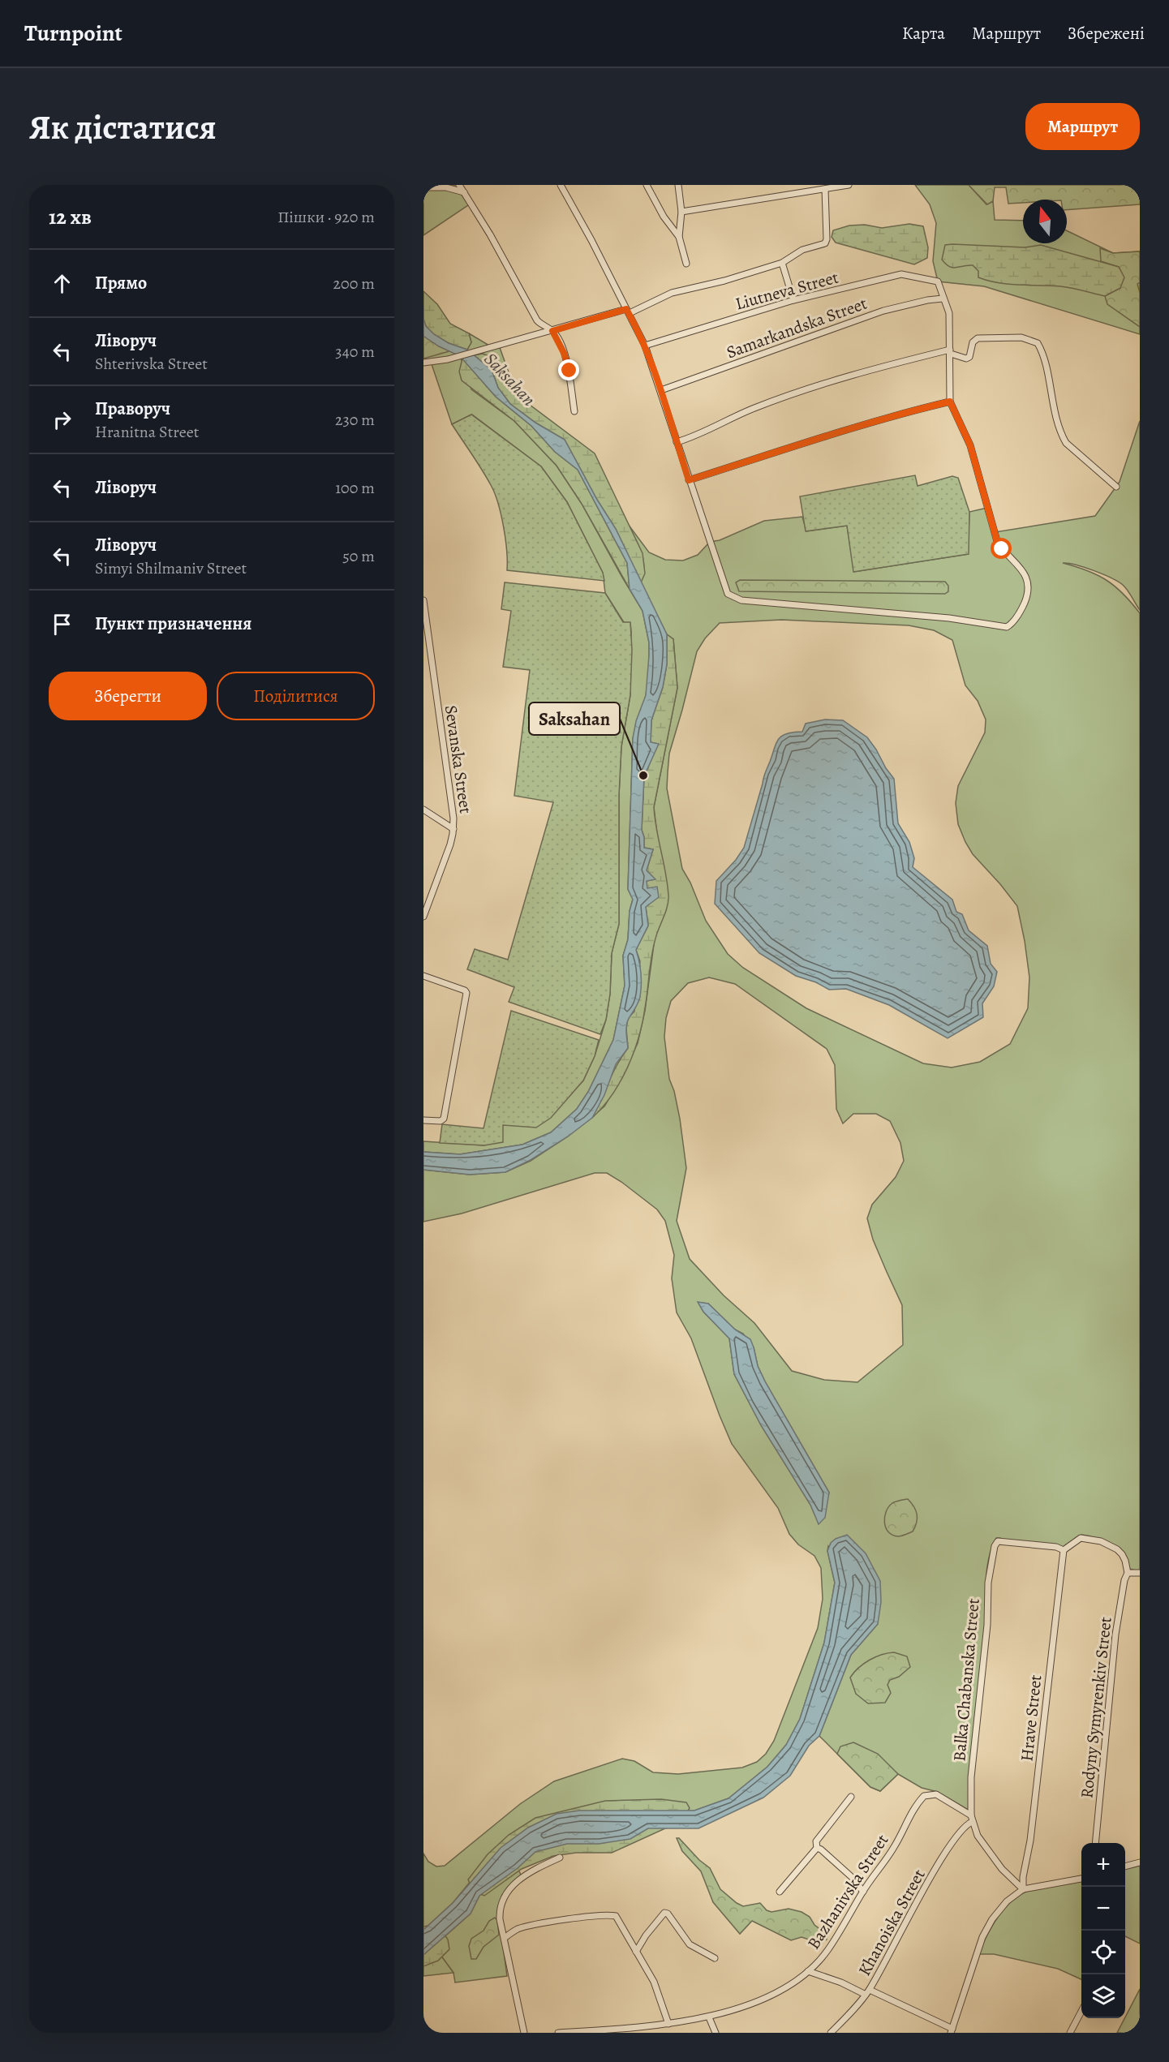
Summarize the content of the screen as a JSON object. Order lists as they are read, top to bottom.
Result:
{
  "streets": {
    "street": [
      "Liutneva Street",
      "Samarkandska Street",
      "Sevanska Street",
      "Balka Chabanska Street",
      "Rodyny Symyrenkiv Street",
      "Hrave Street",
      "Bazhanivska Street",
      "Khanoiska Street"
    ]
  },
  "crossings": [
    ["Liutneva Street", "Samarkandska Street"],
    ["Balka Chabanska Street", "Hrave Street"],
    ["Balka Chabanska Street", "Bazhanivska Street"],
    ["Balka Chabanska Street", "Khanoiska Street"],
    ["Bazhanivska Street", "Khanoiska Street"]
  ],
  "water": ["Saksahan"],
  "places": ["Saksahan"],
  "north": "top",
  "page": {
    "header": "Turnpoint",
    "nav": ["Карта", "Маршрут", "Збережені"],
    "buttons": [
      "Маршрут",
      ["Зберегти", "Поділитися"]
    ],
    "title": "Як дістатися",
    "heading": ["12 хв", "Пішки · 920 m"],
    "list": [
      ["Прямо", "200 m"],
      ["Ліворуч", "Shterivska Street", "340 m"],
      ["Праворуч", "Hranitna Street", "230 m"],
      ["Ліворуч", "100 m"],
      ["Ліворуч", "Simyi Shilmaniv Street", "50 m"],
      "Пункт призначення"
    ],
    "map_buttons": ["+", "−"]
  }
}
